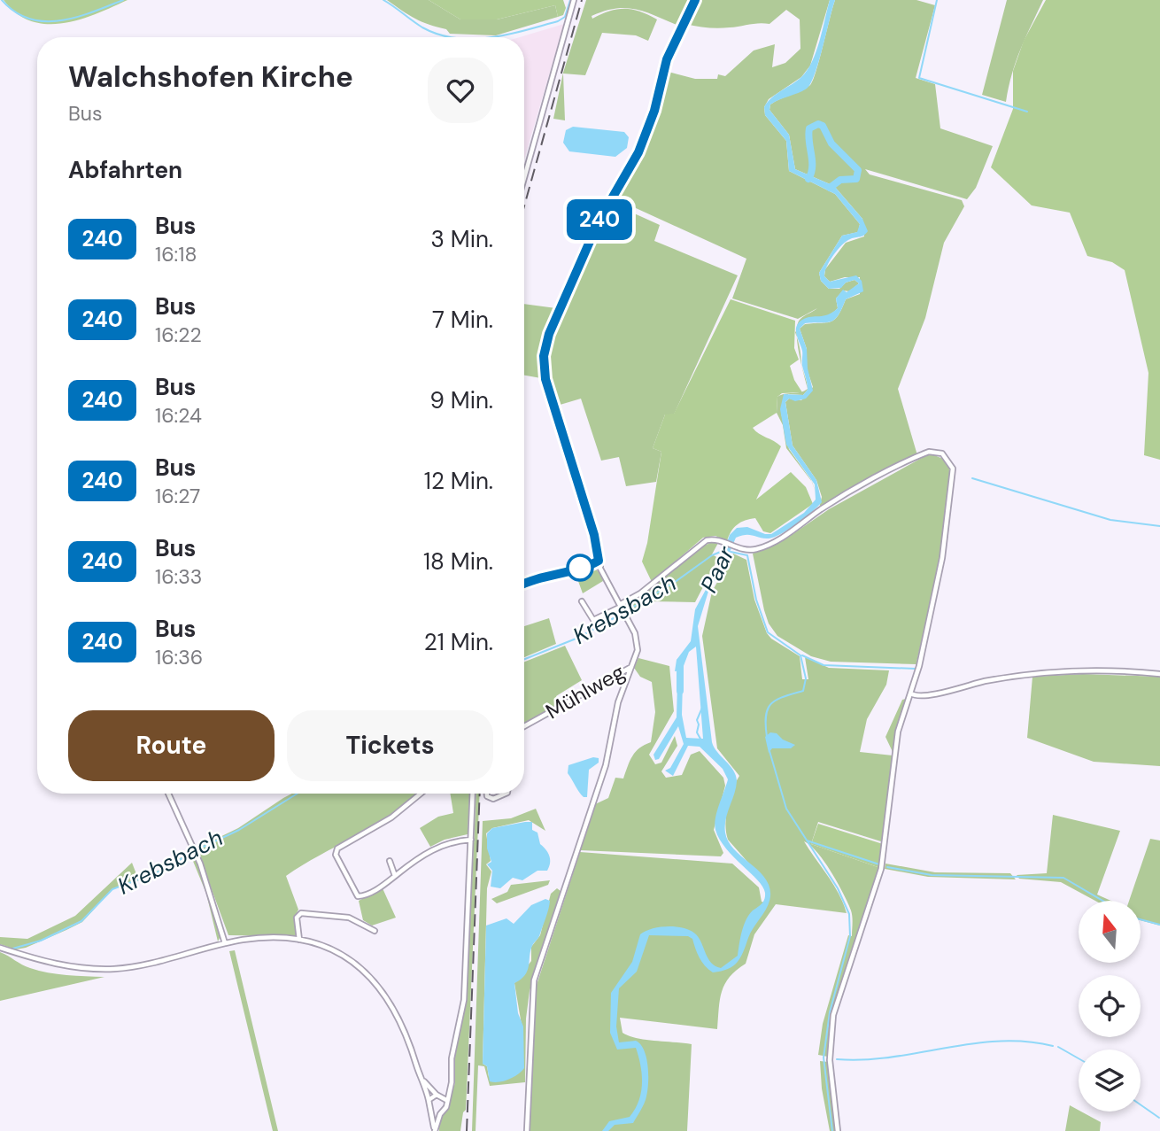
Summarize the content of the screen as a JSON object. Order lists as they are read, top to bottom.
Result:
{
  "streets": {
    "street": ["Mühlweg"]
  },
  "water": ["Paar", "Krebsbach"],
  "lines": ["bus line 240"],
  "north": "top",
  "page": {
    "on_map": "240",
    "heading": [
      ["Walchshofen Kirche", "Bus"],
      "Abfahrten"
    ],
    "list": [
      {
        "mark": "240",
        "name": "Bus",
        "note": "16:18",
        "value": "3 Min."
      },
      {
        "mark": "240",
        "name": "Bus",
        "note": "16:22",
        "value": "7 Min."
      },
      {
        "mark": "240",
        "name": "Bus",
        "note": "16:24",
        "value": "9 Min."
      },
      {
        "mark": "240",
        "name": "Bus",
        "note": "16:27",
        "value": "12 Min."
      },
      {
        "mark": "240",
        "name": "Bus",
        "note": "16:33",
        "value": "18 Min."
      },
      {
        "mark": "240",
        "name": "Bus",
        "note": "16:36",
        "value": "21 Min."
      }
    ],
    "buttons": ["Route", "Tickets"]
  }
}
